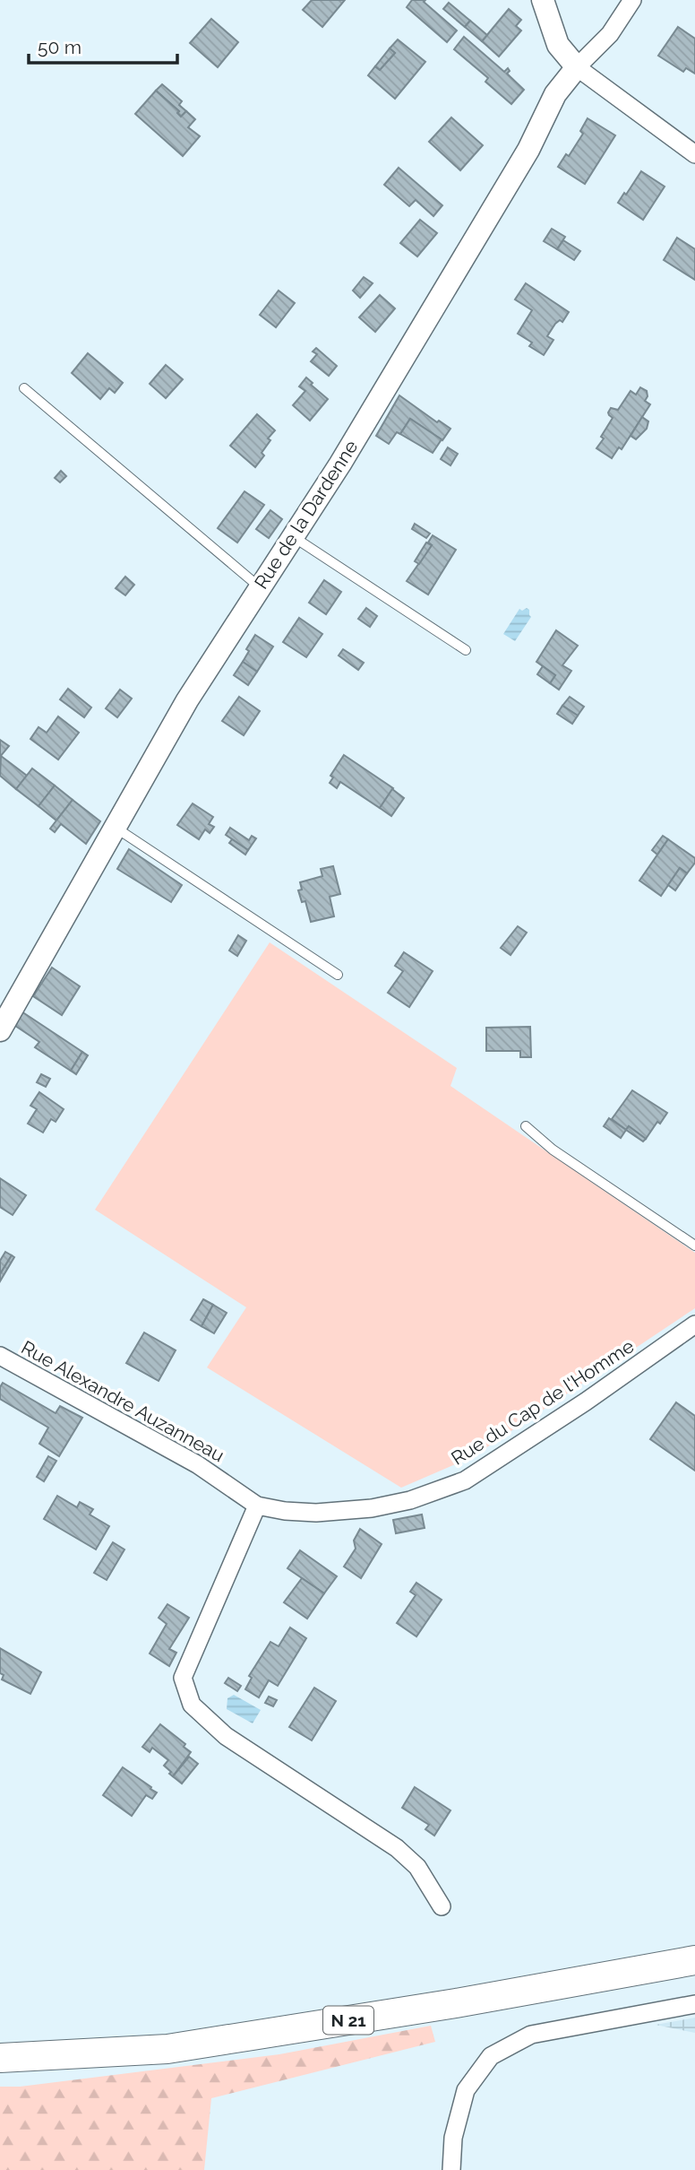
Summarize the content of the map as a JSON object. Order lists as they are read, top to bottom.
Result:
{
  "streets": {
    "main road": ["N 21"],
    "street": ["Rue de la Dardenne", "Rue Alexandre Auzanneau", "Rue du Cap de l'Homme"]
  },
  "crossings": [
    ["Rue Alexandre Auzanneau", "Rue du Cap de l'Homme"]
  ],
  "scale_bar": "50 m"
}
